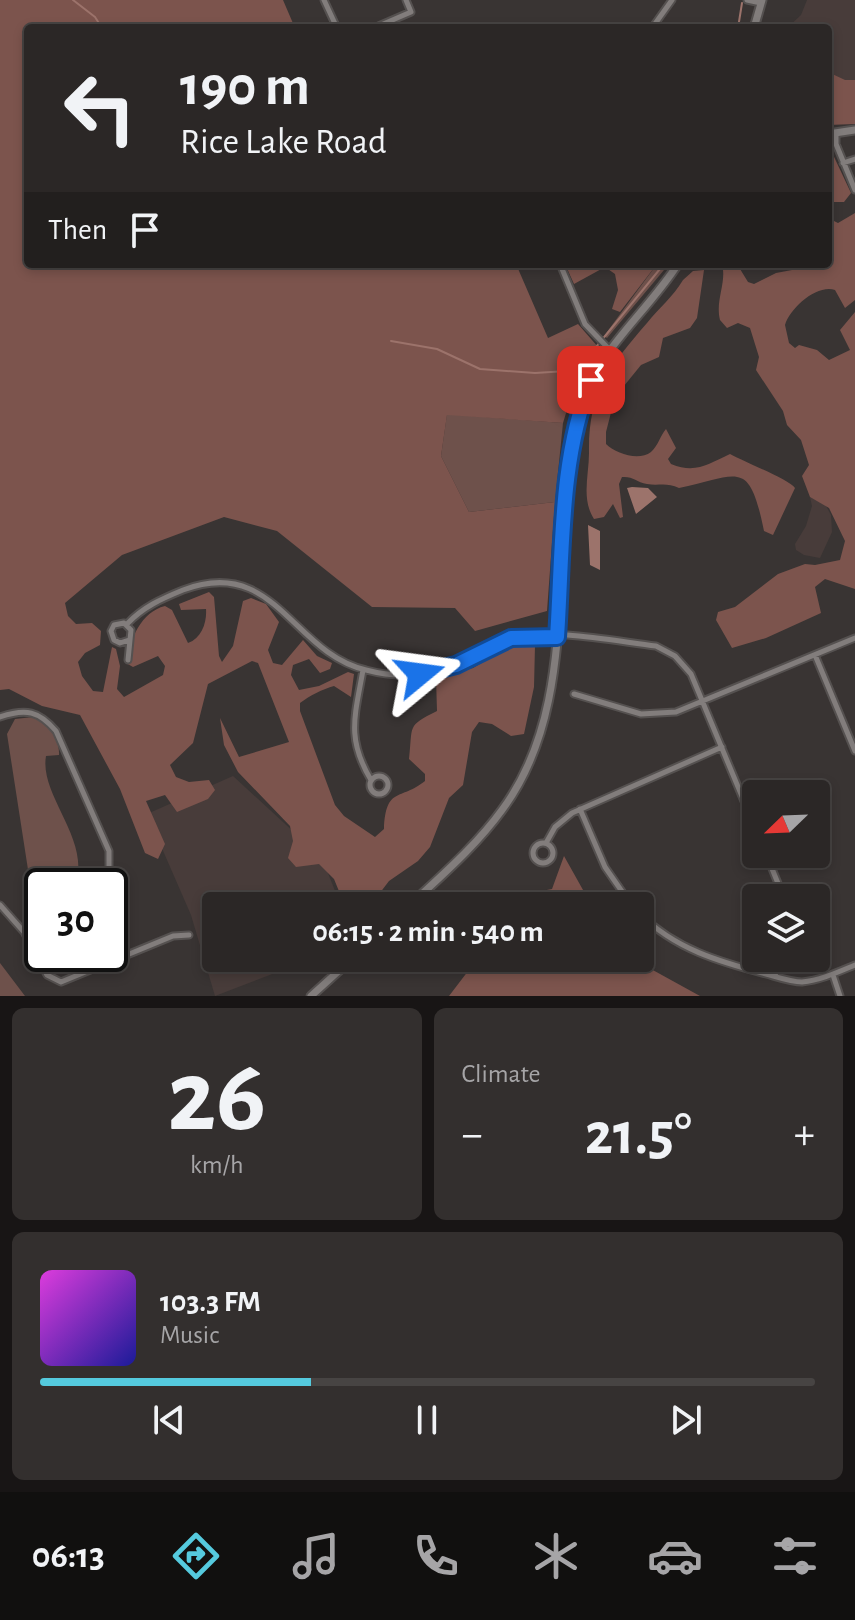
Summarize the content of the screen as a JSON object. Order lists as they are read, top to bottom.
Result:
{
  "north": "bottom left",
  "page": {
    "turn": ["190 m", "Rice Lake Road"],
    "then": "Then",
    "limit": "30",
    "trip": "06:15 · 2 min · 540 m",
    "tile": [
      ["26", "km/h"],
      "Climate"
    ],
    "heat": ["−", "21.5°", "+"],
    "song": ["103.3 FM", "Music"],
    "tabs": "06:13"
  }
}
